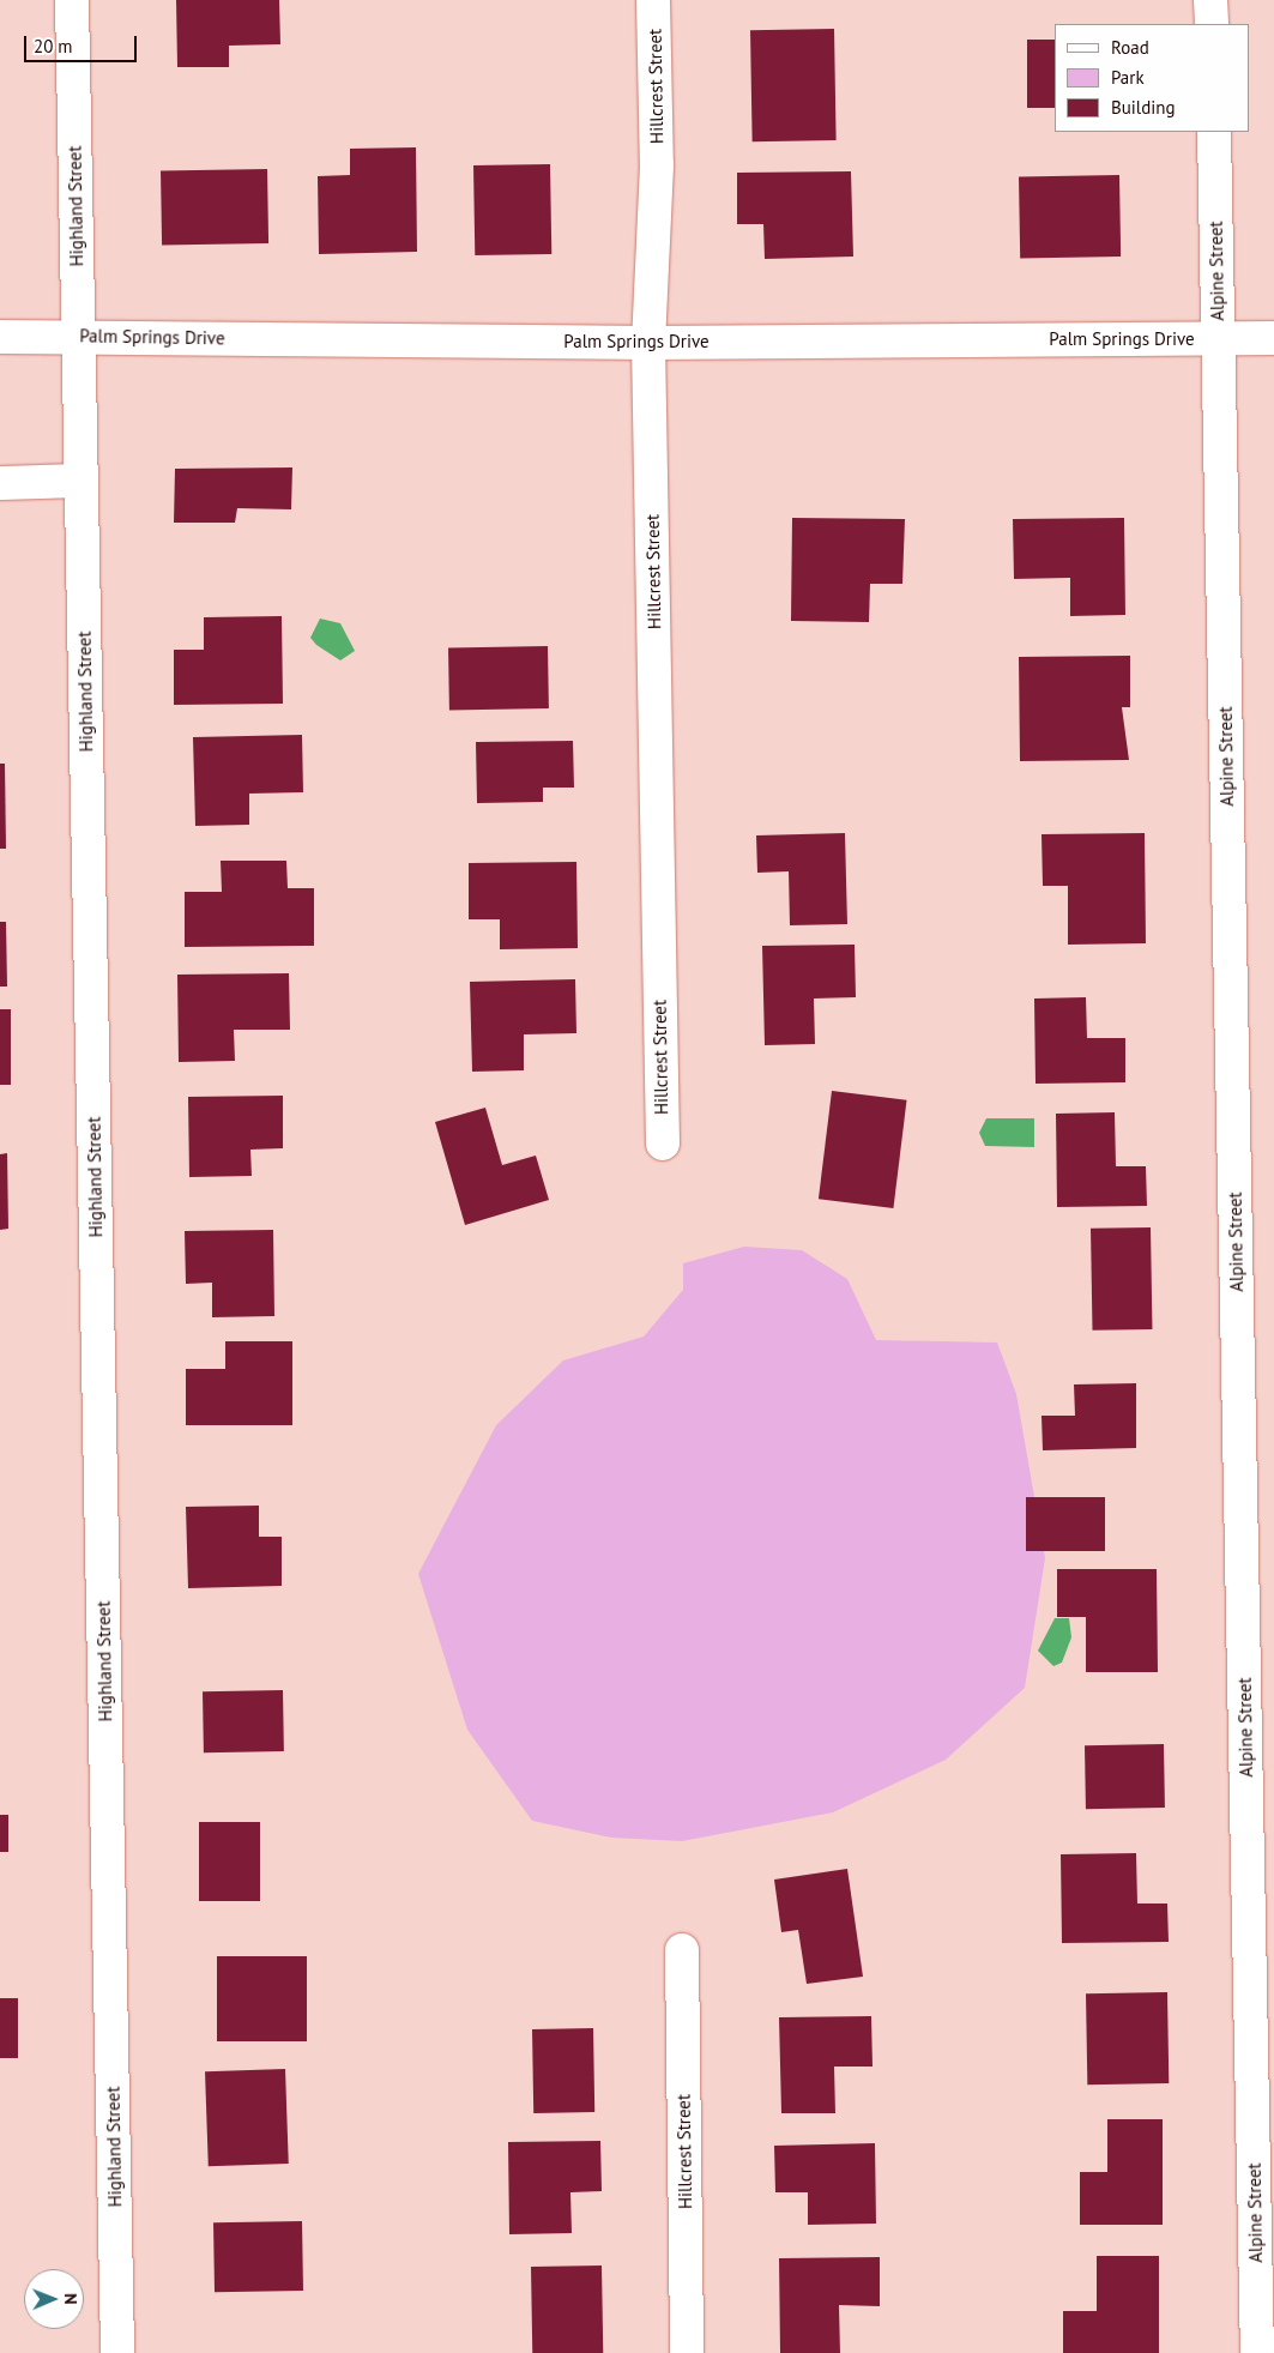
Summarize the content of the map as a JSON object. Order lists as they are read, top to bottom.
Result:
{
  "streets": {
    "street": [
      "Hillcrest Street",
      "Highland Street",
      "Alpine Street",
      "Palm Springs Drive"
    ]
  },
  "crossings": [
    ["Hillcrest Street", "Palm Springs Drive"],
    ["Highland Street", "Palm Springs Drive"],
    ["Alpine Street", "Palm Springs Drive"]
  ],
  "legend": ["Road", "Park", "Building"],
  "scale_bar": "20 m",
  "north": "right"
}
